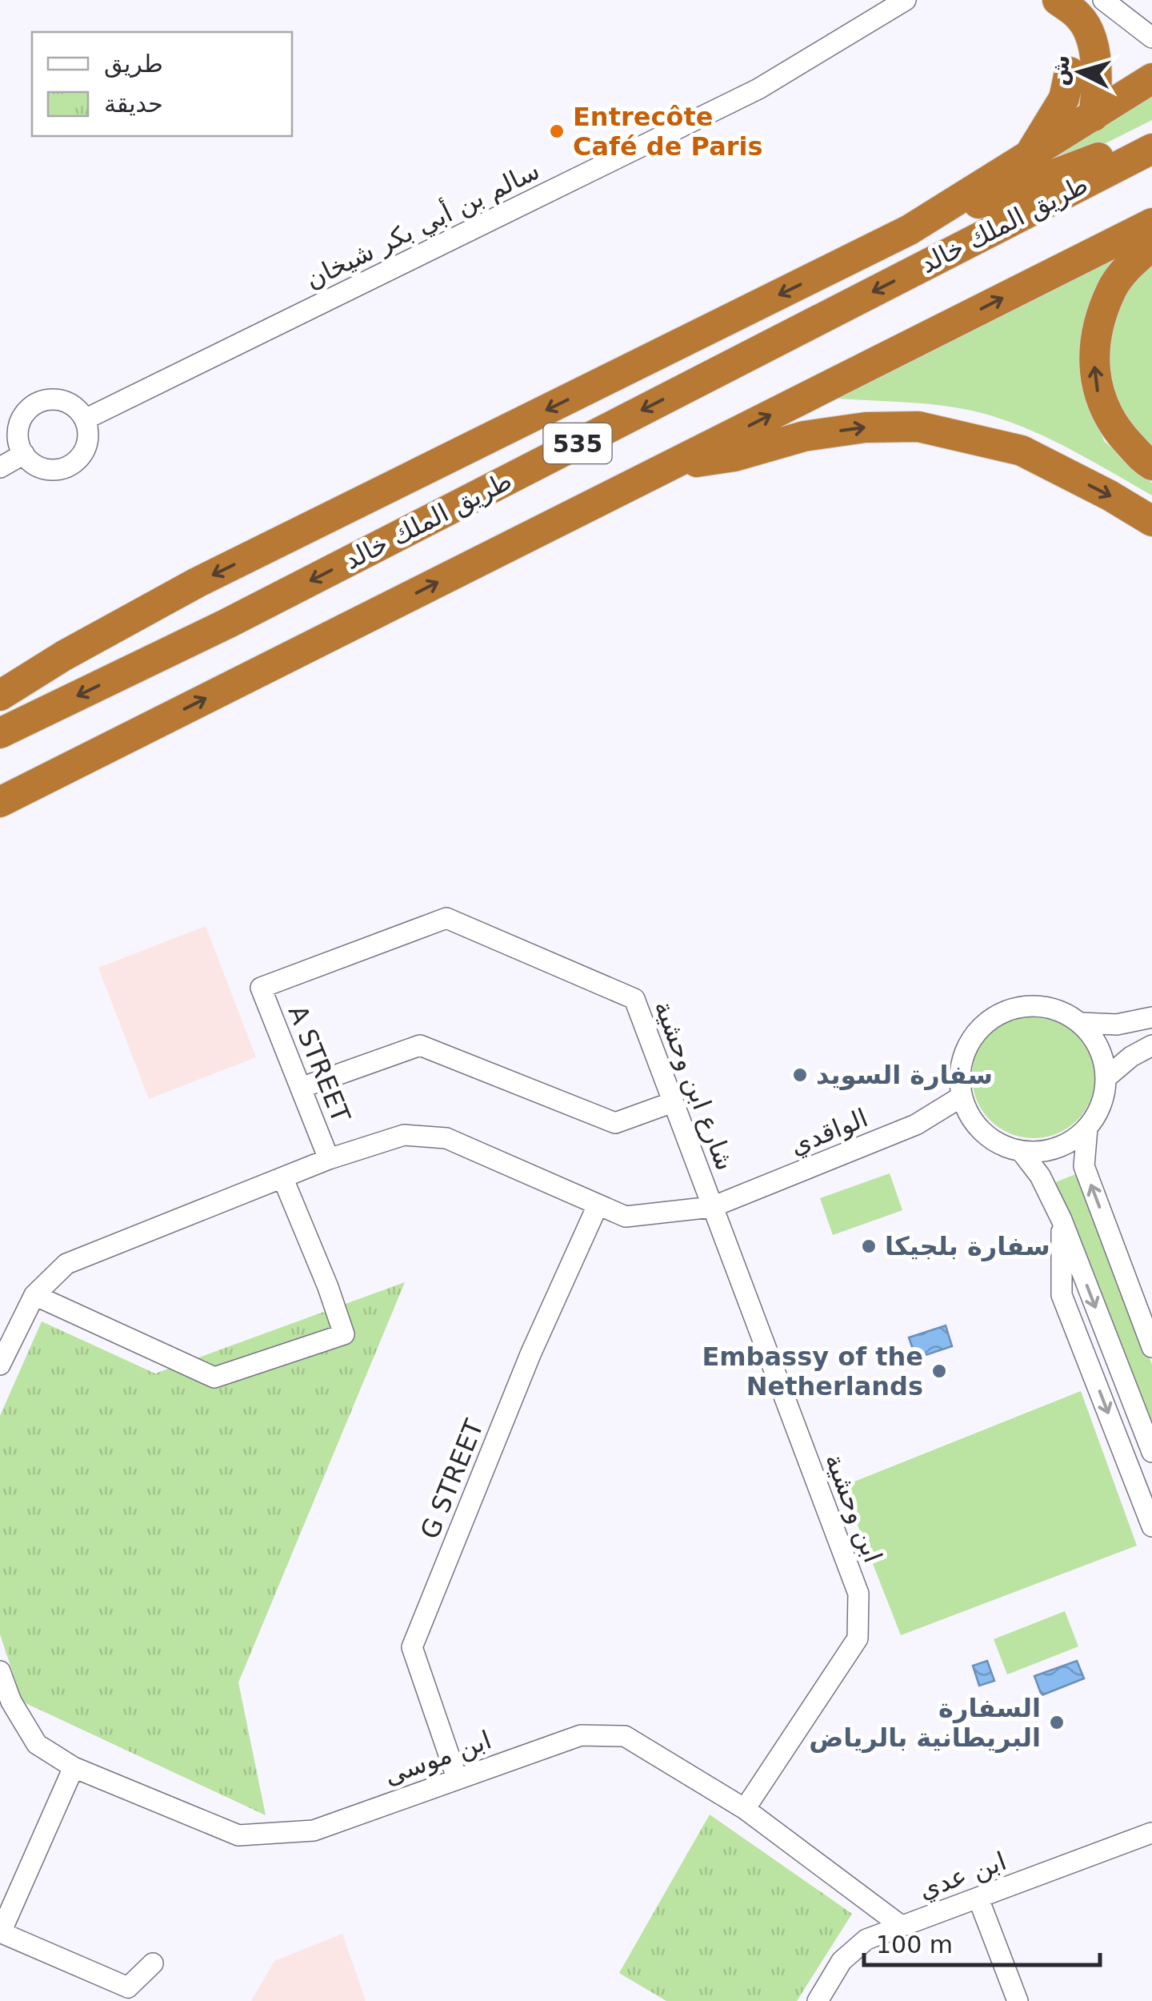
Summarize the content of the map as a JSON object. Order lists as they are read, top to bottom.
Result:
{
  "streets": {
    "highway": ["طريق الملك خالد", "535"],
    "street": [
      "سالم بن أبي بكر شيخان",
      "A STREET",
      "شارع ابن وحشية",
      "الواقدي",
      "G STREET",
      "ابن وحشية",
      "ابن موسى",
      "ابن عدي"
    ]
  },
  "crossings": [
    ["A STREET", "شارع ابن وحشية"],
    ["شارع ابن وحشية", "الواقدي"],
    ["شارع ابن وحشية", "ابن وحشية"],
    ["الواقدي", "ابن وحشية"],
    ["G STREET", "ابن موسى"],
    ["ابن وحشية", "ابن موسى"],
    ["ابن موسى", "ابن عدي"]
  ],
  "places": [
    "Entrecôte Café de Paris",
    "سفارة السويد",
    "سفارة بلجيكا",
    "Embassy of the Netherlands",
    "السفارة البريطانية بالرياض"
  ],
  "legend": ["طريق", "حديقة"],
  "scale_bar": "100 m",
  "north": "left"
}
